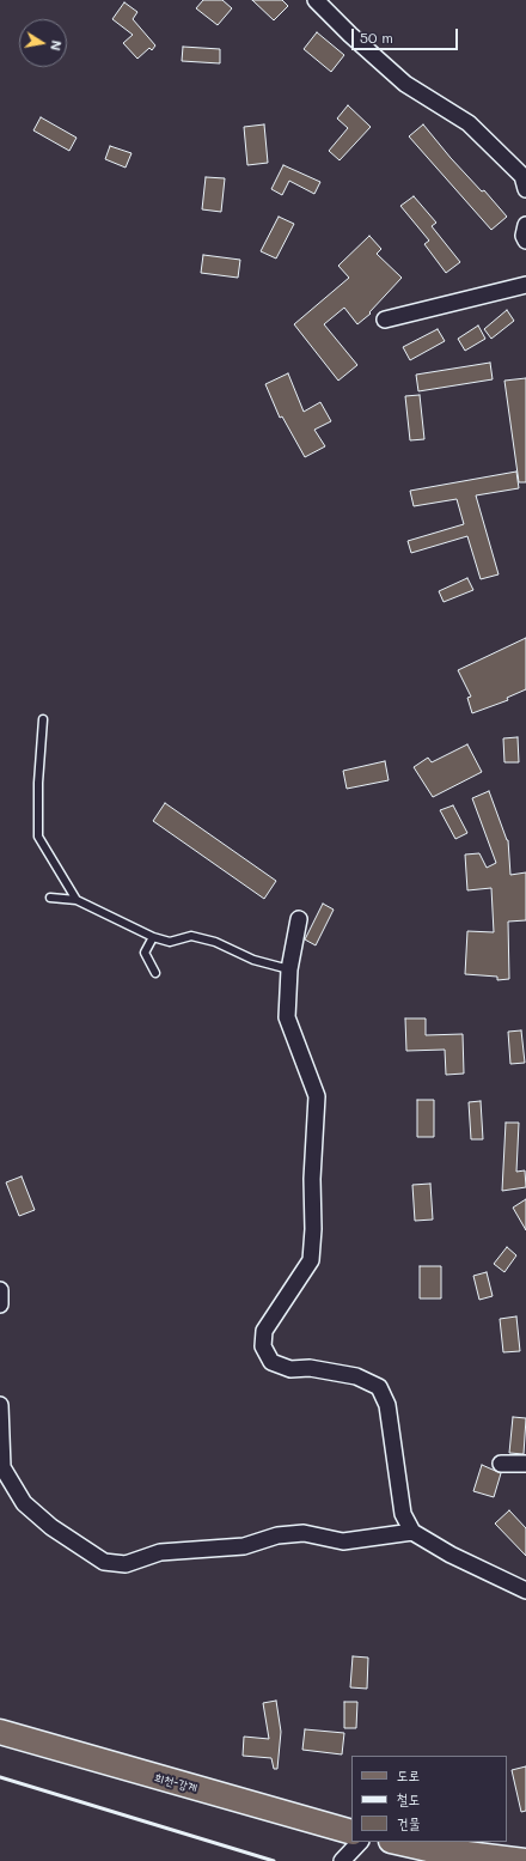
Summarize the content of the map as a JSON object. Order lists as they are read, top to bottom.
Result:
{
  "streets": {
    "main road": ["희천-강계"]
  },
  "legend": ["도로", "철도", "건물"],
  "scale_bar": "50 m",
  "north": "right"
}
